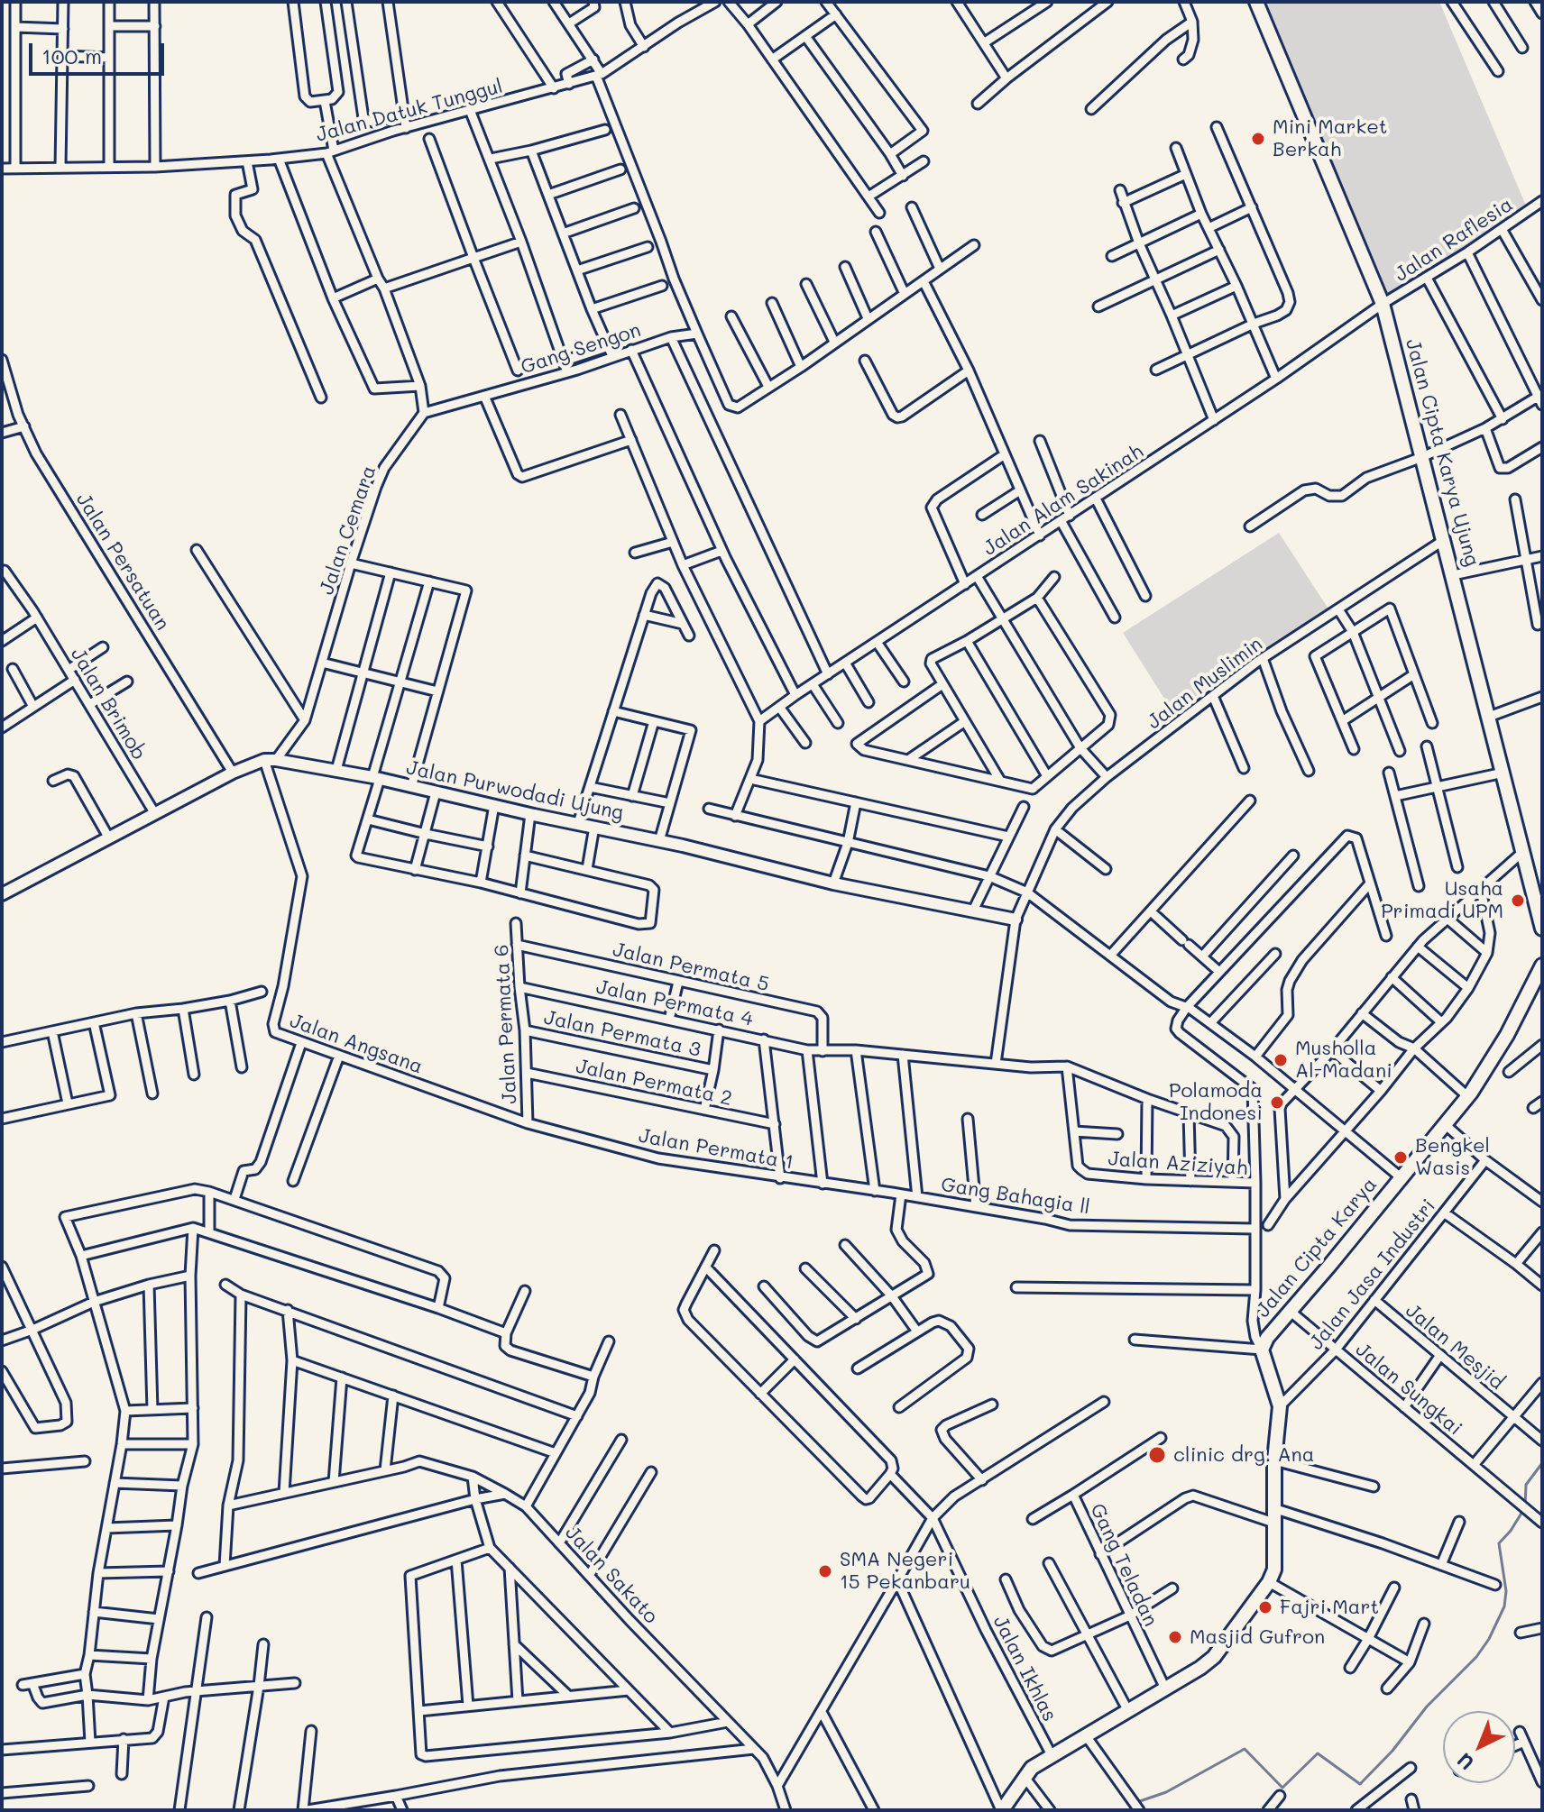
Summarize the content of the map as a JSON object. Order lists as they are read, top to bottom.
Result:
{
  "streets": {
    "main road": ["Jalan Cipta Karya Ujung", "Jalan Cipta Karya"],
    "street": [
      "Jalan Datuk Tunggul",
      "Jalan Raflesia",
      "Gang Sengon",
      "Jalan Alam Sakinah",
      "Jalan Cemara",
      "Jalan Persatuan",
      "Jalan Muslimin",
      "Jalan Brimob",
      "Jalan Purwodadi Ujung",
      "Jalan Permata 5",
      "Jalan Permata 4",
      "Jalan Permata 6",
      "Jalan Permata 3",
      "Jalan Angsana",
      "Jalan Permata 2",
      "Jalan Permata 1",
      "Jalan Aziziyah",
      "Gang Bahagia ll",
      "Jalan Jasa Industri",
      "Jalan Mesjid",
      "Jalan Sungkai",
      "Gang Teladan",
      "Jalan Sakato",
      "Jalan Ikhlas"
    ]
  },
  "crossings": [
    ["Jalan Raflesia", "Jalan Cipta Karya Ujung"],
    ["Jalan Raflesia", "Jalan Alam Sakinah"],
    ["Gang Sengon", "Jalan Cemara"],
    ["Jalan Cipta Karya Ujung", "Jalan Alam Sakinah"],
    ["Jalan Cipta Karya Ujung", "Jalan Muslimin"],
    ["Jalan Cemara", "Jalan Purwodadi Ujung"],
    ["Jalan Cemara", "Jalan Angsana"],
    ["Jalan Purwodadi Ujung", "Jalan Angsana"],
    ["Jalan Permata 5", "Jalan Permata 4"],
    ["Jalan Permata 5", "Jalan Permata 6"],
    ["Jalan Permata 4", "Jalan Permata 6"],
    ["Jalan Permata 4", "Jalan Aziziyah"],
    ["Jalan Permata 6", "Jalan Permata 3"],
    ["Jalan Permata 6", "Jalan Angsana"],
    ["Jalan Permata 6", "Jalan Permata 2"],
    ["Jalan Permata 6", "Jalan Permata 1"],
    ["Jalan Angsana", "Jalan Permata 1"],
    ["Jalan Permata 1", "Gang Bahagia ll"],
    ["Jalan Aziziyah", "Gang Bahagia ll"],
    ["Jalan Aziziyah", "Jalan Cipta Karya"],
    ["Jalan Cipta Karya", "Jalan Jasa Industri"],
    ["Jalan Cipta Karya", "Jalan Sungkai"],
    ["Jalan Cipta Karya", "Gang Teladan"],
    ["Jalan Cipta Karya", "Jalan Ikhlas"],
    ["Jalan Jasa Industri", "Jalan Mesjid"],
    ["Jalan Jasa Industri", "Jalan Sungkai"]
  ],
  "places": [
    "Mini Market Berkah",
    "Usaha Primadi UPM",
    "Musholla Al-Madani",
    "Polamoda Indonesi",
    "Bengkel Wasis",
    "clinic drg. Ana",
    "SMA Negeri 15 Pekanbaru",
    "Fajri Mart",
    "Masjid Gufron"
  ],
  "scale_bar": "100 m",
  "north": "bottom left"
}
